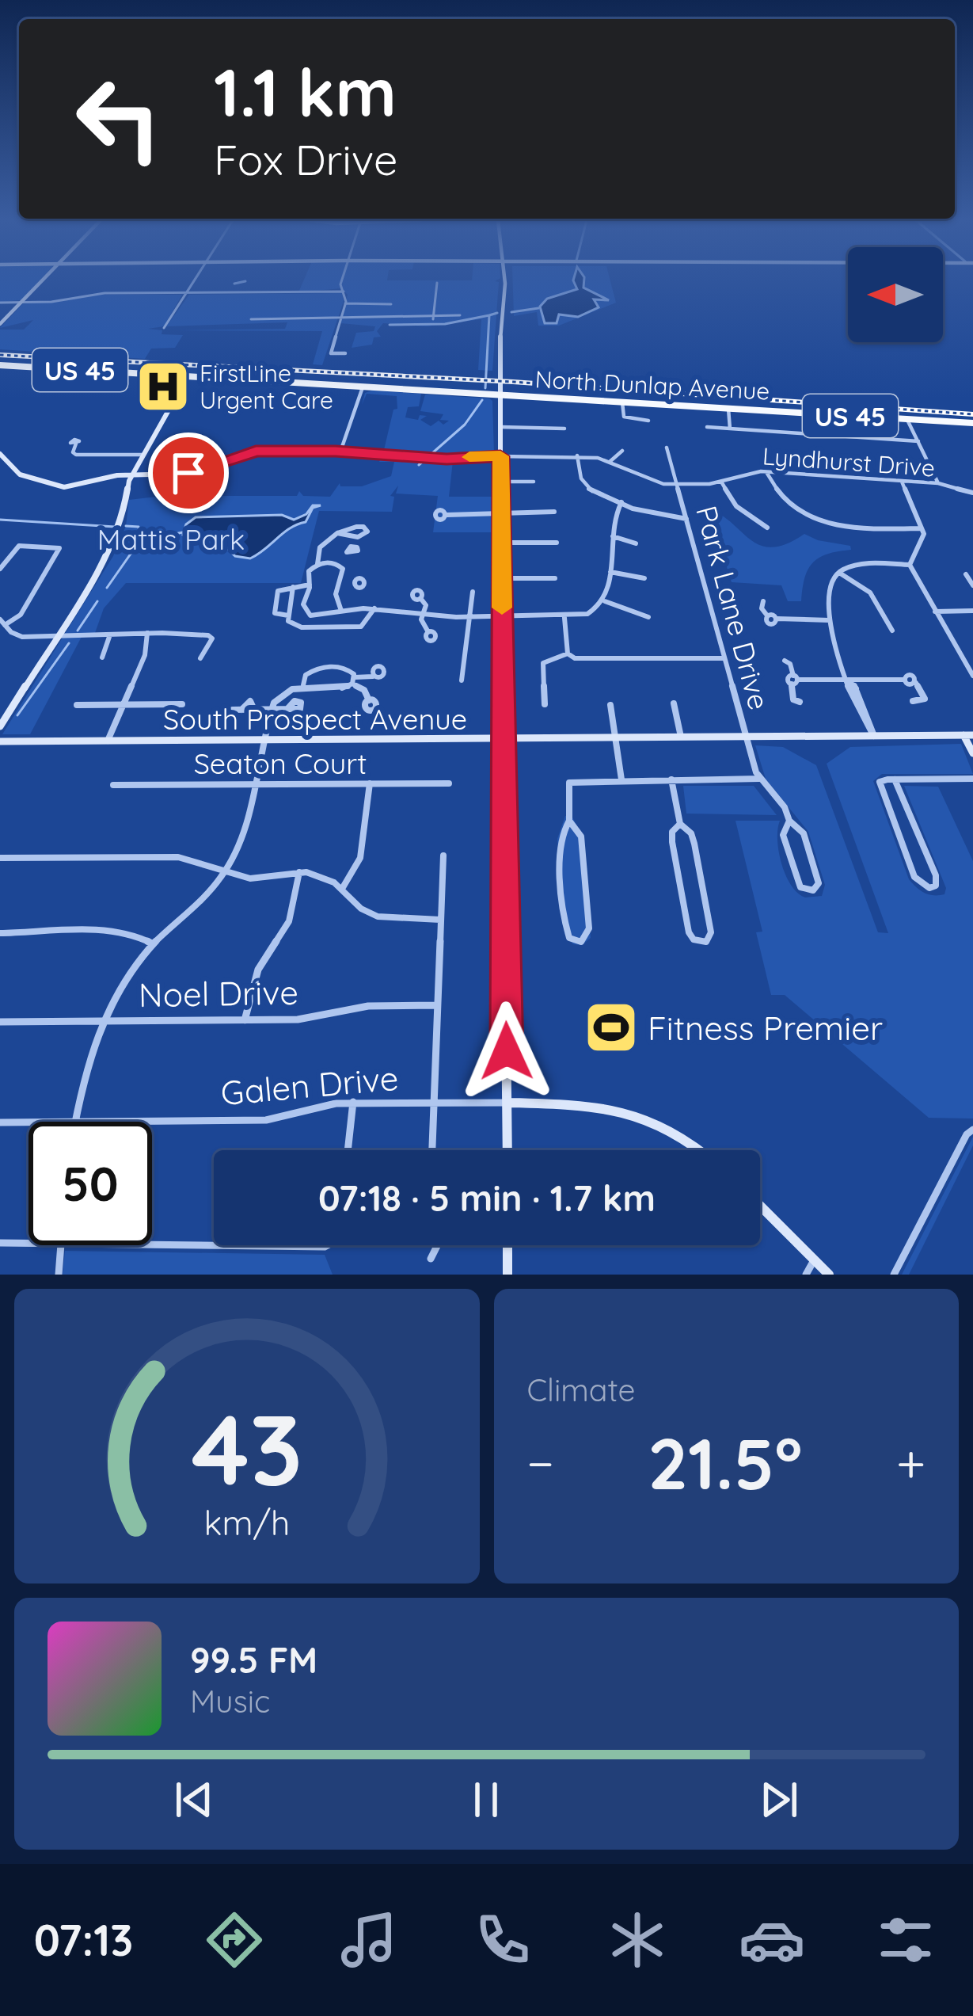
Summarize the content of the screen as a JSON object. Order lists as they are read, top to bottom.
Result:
{
  "streets": {
    "main road": ["US 45", "North Dunlap Avenue"],
    "street": [
      "Lyndhurst Drive",
      "Park Lane Drive",
      "South Prospect Avenue",
      "Seaton Court",
      "Noel Drive",
      "Galen Drive"
    ]
  },
  "crossings": [
    ["US 45", "North Dunlap Avenue"],
    ["Lyndhurst Drive", "Park Lane Drive"],
    ["Park Lane Drive", "South Prospect Avenue"]
  ],
  "parks": ["Mattis Park"],
  "places": {
    "hospital": ["FirstLine Urgent Care"],
    "sports": ["Fitness Premier"]
  },
  "north": "left",
  "page": {
    "turn": ["1.1 km", "Fox Drive"],
    "limit": "50",
    "trip": "07:18 · 5 min · 1.7 km",
    "tile": "Climate",
    "heat": ["−", "21.5°", "+"],
    "song": ["99.5 FM", "Music"],
    "tabs": "07:13",
    "gauge": ["43", "km/h"]
  }
}
